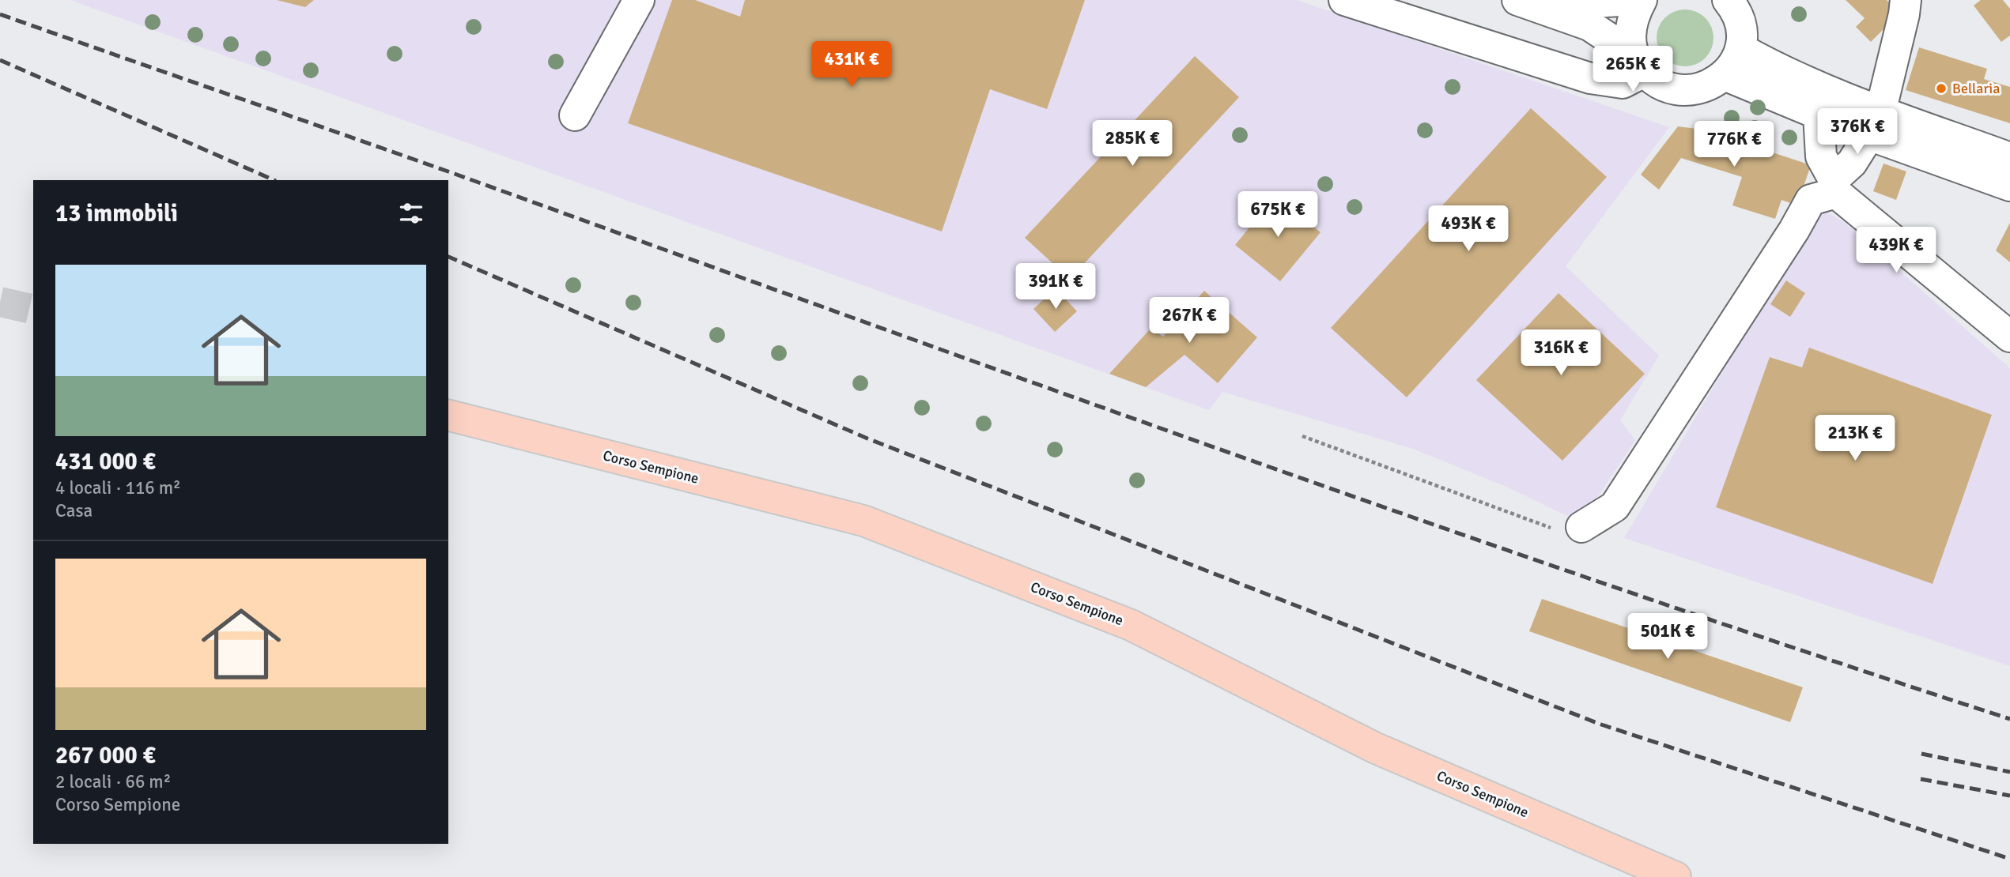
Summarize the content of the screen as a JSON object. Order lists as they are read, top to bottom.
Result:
{
  "streets": {
    "main road": ["Corso Sempione"]
  },
  "places": ["Bellaria"],
  "page": {
    "price": [
      "431K €",
      "265K €",
      "376K €",
      "285K €",
      "776K €",
      "675K €",
      "493K €",
      "439K €",
      "391K €",
      "267K €",
      "316K €",
      "213K €",
      "501K €"
    ],
    "heading": "13 immobili",
    "list": [
      {
        "name": "431 000 €",
        "note": "4 locali · 116 m² · Casa"
      },
      {
        "name": "267 000 €",
        "note": "2 locali · 66 m² · Corso Sempione"
      }
    ]
  }
}
